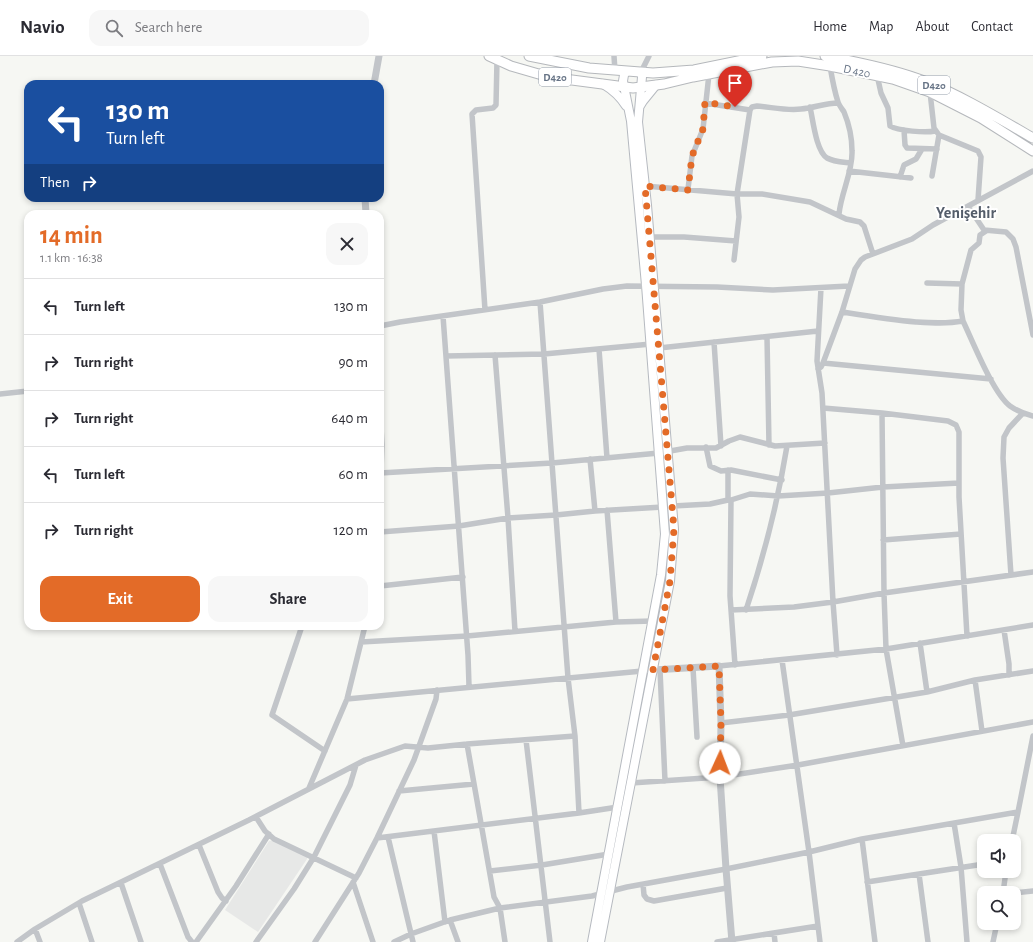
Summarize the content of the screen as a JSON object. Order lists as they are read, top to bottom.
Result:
{
  "streets": {
    "highway": ["D 420", "D420"]
  },
  "crossings": [
    ["D 420", "D420"]
  ],
  "districts": ["Yenişehir"],
  "page": {
    "header": "Navio",
    "search": "Search here",
    "nav": [
      "Home",
      "Map",
      "About",
      "Contact"
    ],
    "turn": ["130 m", "Turn left"],
    "then": "Then",
    "heading": ["14 min", "1.1 km · 16:38"],
    "list": [
      {
        "name": "Turn left",
        "value": "130 m"
      },
      {
        "name": "Turn right",
        "value": "90 m"
      },
      {
        "name": "Turn right",
        "value": "640 m"
      },
      {
        "name": "Turn left",
        "value": "60 m"
      },
      {
        "name": "Turn right",
        "value": "120 m"
      }
    ],
    "buttons": ["Exit", "Share"]
  }
}
